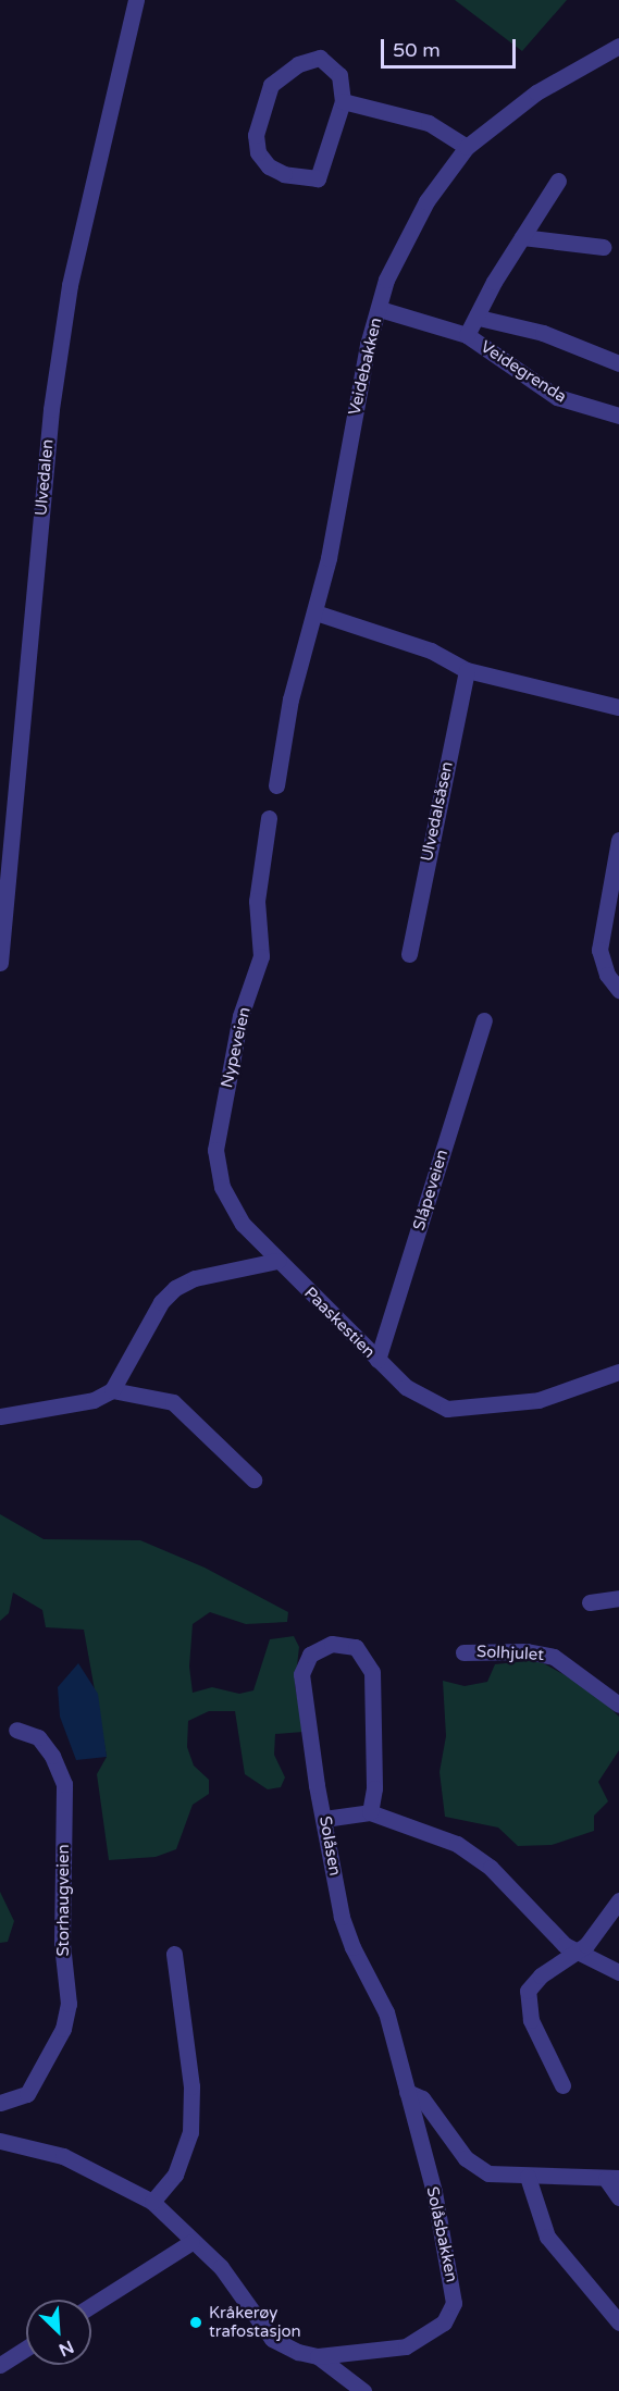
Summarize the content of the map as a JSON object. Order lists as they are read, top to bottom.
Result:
{
  "streets": {
    "street": [
      "Veidebakken",
      "Veidegrenda",
      "Ulvedalen",
      "Ulvedalsåsen",
      "Nypeveien",
      "Slåpeveien",
      "Paaskestien",
      "Solhjulet",
      "Solåsen",
      "Storhaugveien",
      "Solåsbakken"
    ]
  },
  "crossings": [
    ["Veidebakken", "Veidegrenda"],
    ["Nypeveien", "Paaskestien"],
    ["Slåpeveien", "Paaskestien"],
    ["Solåsen", "Solåsbakken"]
  ],
  "places": ["Kråkerøy trafostasjon"],
  "scale_bar": "50 m",
  "north": "bottom right"
}
